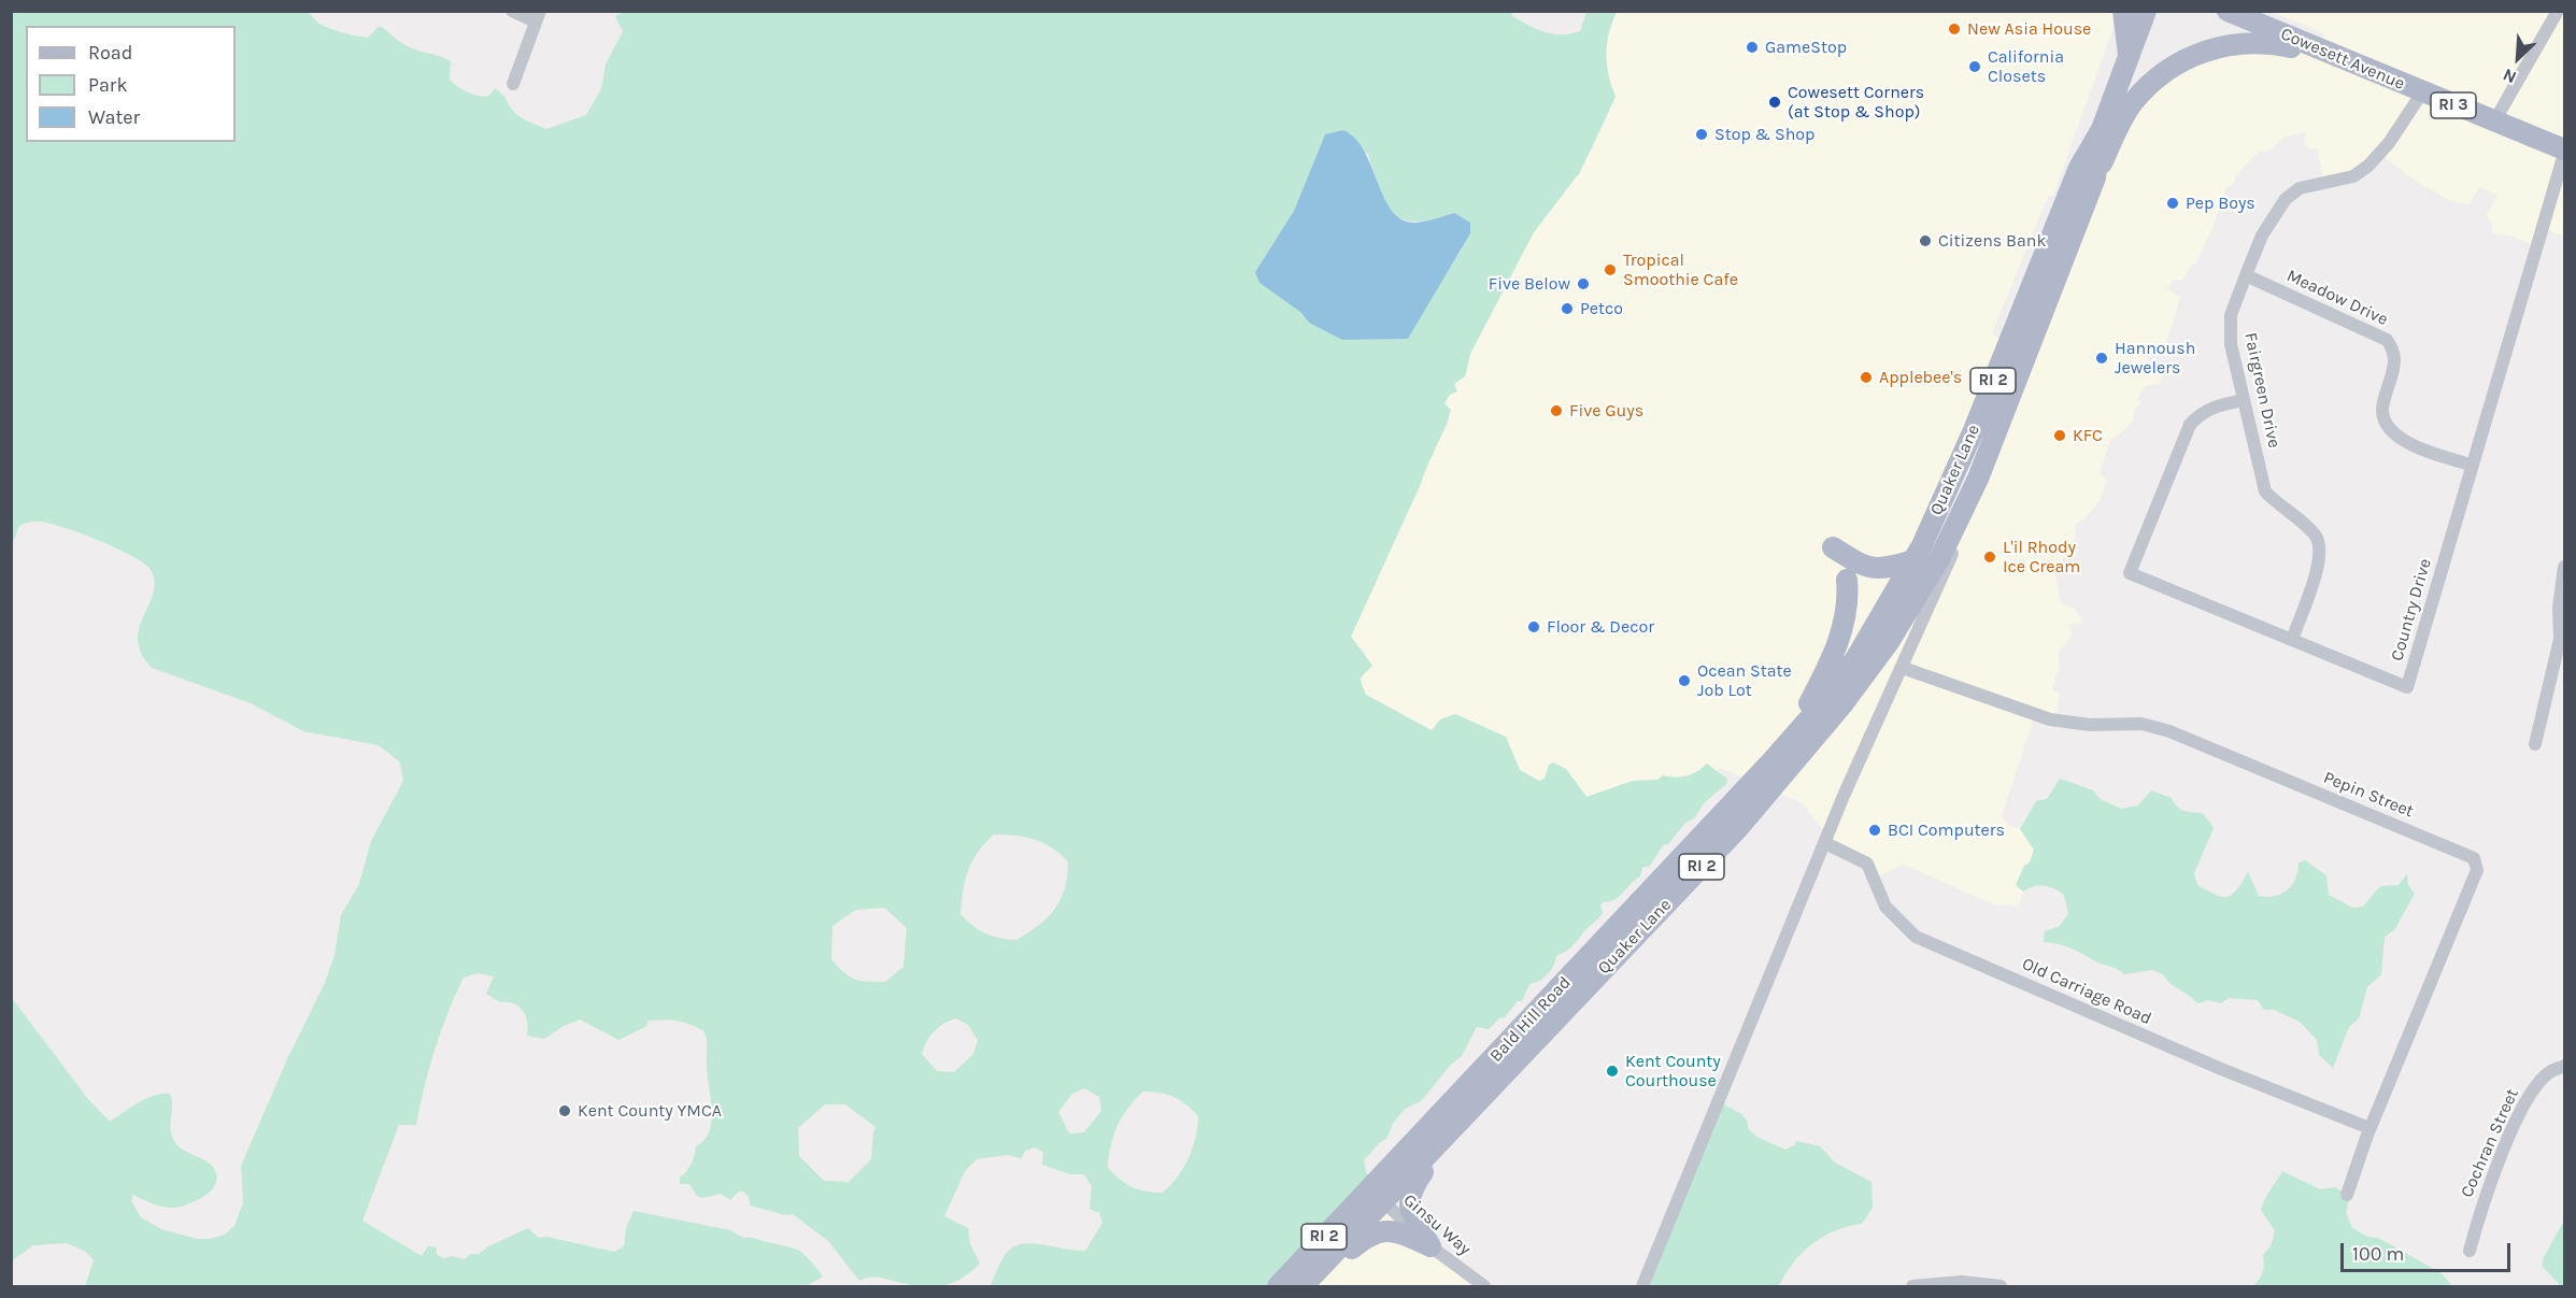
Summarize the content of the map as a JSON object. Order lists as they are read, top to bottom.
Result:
{
  "streets": {
    "main road": [
      "Cowesett Avenue",
      "RI 3",
      "RI 2",
      "Quaker Lane",
      "Bald Hill Road"
    ],
    "street": [
      "Meadow Drive",
      "Fairgreen Drive",
      "Country Drive",
      "Pepin Street",
      "Old Carriage Road",
      "Cochran Street",
      "Ginsu Way"
    ]
  },
  "crossings": [
    ["Cowesett Avenue", "Fairgreen Drive"],
    ["Cowesett Avenue", "Country Drive"],
    ["Meadow Drive", "Fairgreen Drive"],
    ["Meadow Drive", "Country Drive"],
    ["Fairgreen Drive", "Country Drive"],
    ["Quaker Lane", "Pepin Street"],
    ["Quaker Lane", "Old Carriage Road"],
    ["Quaker Lane", "Bald Hill Road"],
    ["Quaker Lane", "Ginsu Way"],
    ["Pepin Street", "Old Carriage Road"],
    ["Bald Hill Road", "Ginsu Way"]
  ],
  "places": [
    "New Asia House",
    "GameStop",
    "California Closets",
    "Cowesett Corners (at Stop & Shop)",
    "Stop & Shop",
    "Pep Boys",
    "Citizens Bank",
    "Tropical Smoothie Cafe",
    "Five Below",
    "Petco",
    "Hannoush Jewelers",
    "Applebee's",
    "Five Guys",
    "KFC",
    "L'il Rhody Ice Cream",
    "Floor & Decor",
    "Ocean State Job Lot",
    "BCI Computers",
    "Kent County Courthouse",
    "Kent County YMCA"
  ],
  "legend": ["Road", "Park", "Water"],
  "scale_bar": "100 m",
  "north": "bottom left"
}
